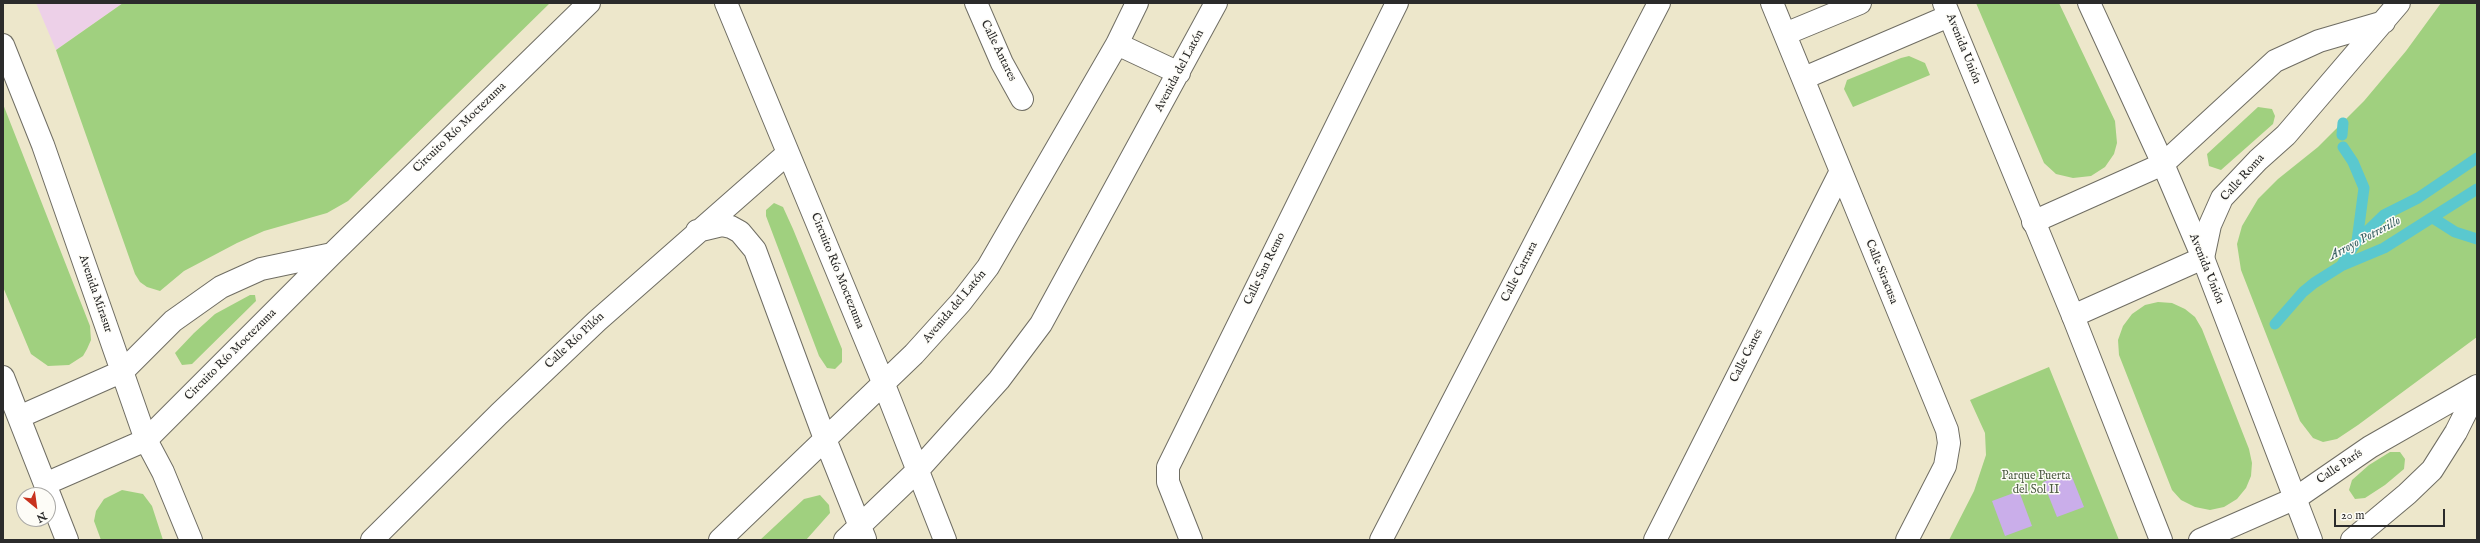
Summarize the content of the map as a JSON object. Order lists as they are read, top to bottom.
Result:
{
  "streets": {
    "street": [
      "Avenida Unión",
      "Calle Antares",
      "Avenida del Latón",
      "Circuito Río Moctezuma",
      "Calle Roma",
      "Calle San Remo",
      "Calle Carrara",
      "Calle Siracusa",
      "Avenida Mirasur",
      "Calle Río Pilón",
      "Calle Canes",
      "Calle París"
    ]
  },
  "crossings": [
    ["Avenida Unión", "Calle Roma"],
    ["Avenida Unión", "Calle París"],
    ["Avenida del Latón", "Circuito Río Moctezuma"],
    ["Circuito Río Moctezuma", "Avenida Mirasur"],
    ["Circuito Río Moctezuma", "Calle Río Pilón"],
    ["Calle Siracusa", "Calle Canes"]
  ],
  "water": ["Arroyo Potrerillo"],
  "parks": ["Parque Puerta del Sol II"],
  "scale_bar": "20 m",
  "north": "bottom right"
}
